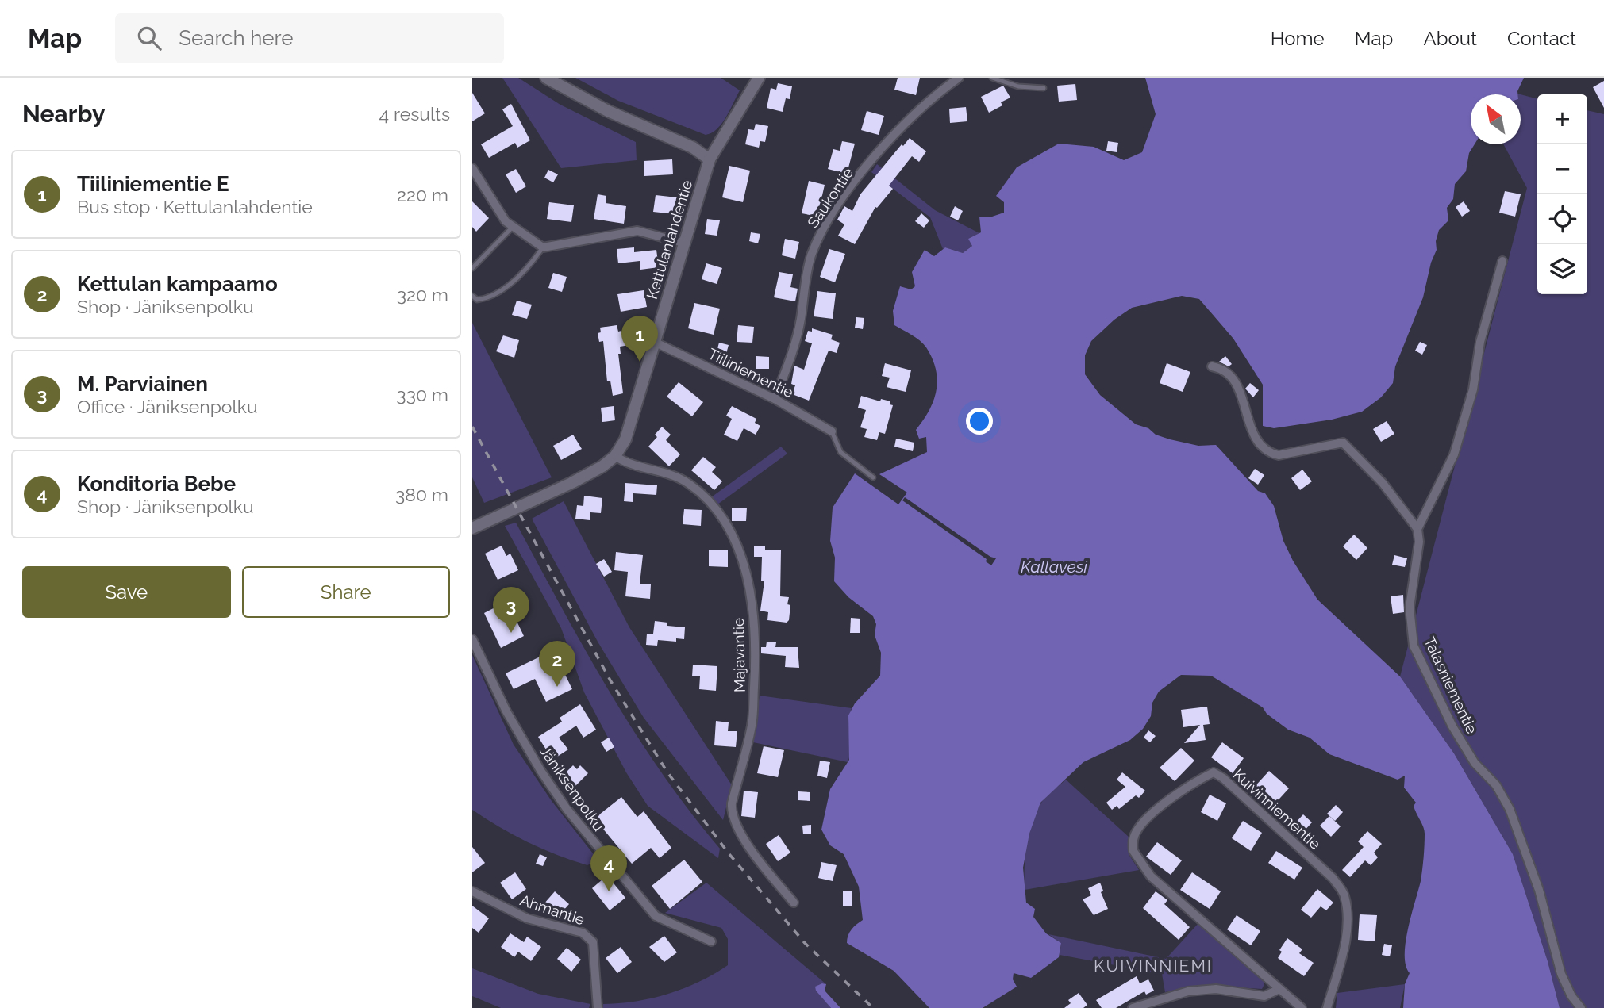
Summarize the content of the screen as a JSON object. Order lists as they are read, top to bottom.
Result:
{
  "streets": {
    "street": [
      "Saukontie",
      "Kettulanlahdentie",
      "Tiiliniementie",
      "Majavantie",
      "Talasniementie",
      "Jäniksenpolku",
      "Kuivinniementie",
      "Ahmantie"
    ]
  },
  "crossings": [
    ["Saukontie", "Tiiliniementie"],
    ["Kettulanlahdentie", "Tiiliniementie"],
    ["Kettulanlahdentie", "Majavantie"]
  ],
  "districts": ["KUIVINNIEMI"],
  "water": ["Kallavesi"],
  "north": "top left",
  "page": {
    "header": "Map",
    "search": "Search here",
    "nav": [
      "Home",
      "Map",
      "About",
      "Contact"
    ],
    "heading": ["Nearby", "4 results"],
    "map_buttons": ["+", "−"],
    "list": [
      {
        "mark": "1",
        "name": "Tiiliniementie E",
        "note": "Bus stop · Kettulanlahdentie",
        "value": "220 m"
      },
      {
        "mark": "2",
        "name": "Kettulan kampaamo",
        "note": "Shop · Jäniksenpolku",
        "value": "320 m"
      },
      {
        "mark": "3",
        "name": "M. Parviainen",
        "note": "Office · Jäniksenpolku",
        "value": "330 m"
      },
      {
        "mark": "4",
        "name": "Konditoria Bebe",
        "note": "Shop · Jäniksenpolku",
        "value": "380 m"
      }
    ],
    "pins": [
      "1",
      "3",
      "2",
      "4"
    ],
    "buttons": ["Save", "Share"]
  }
}
